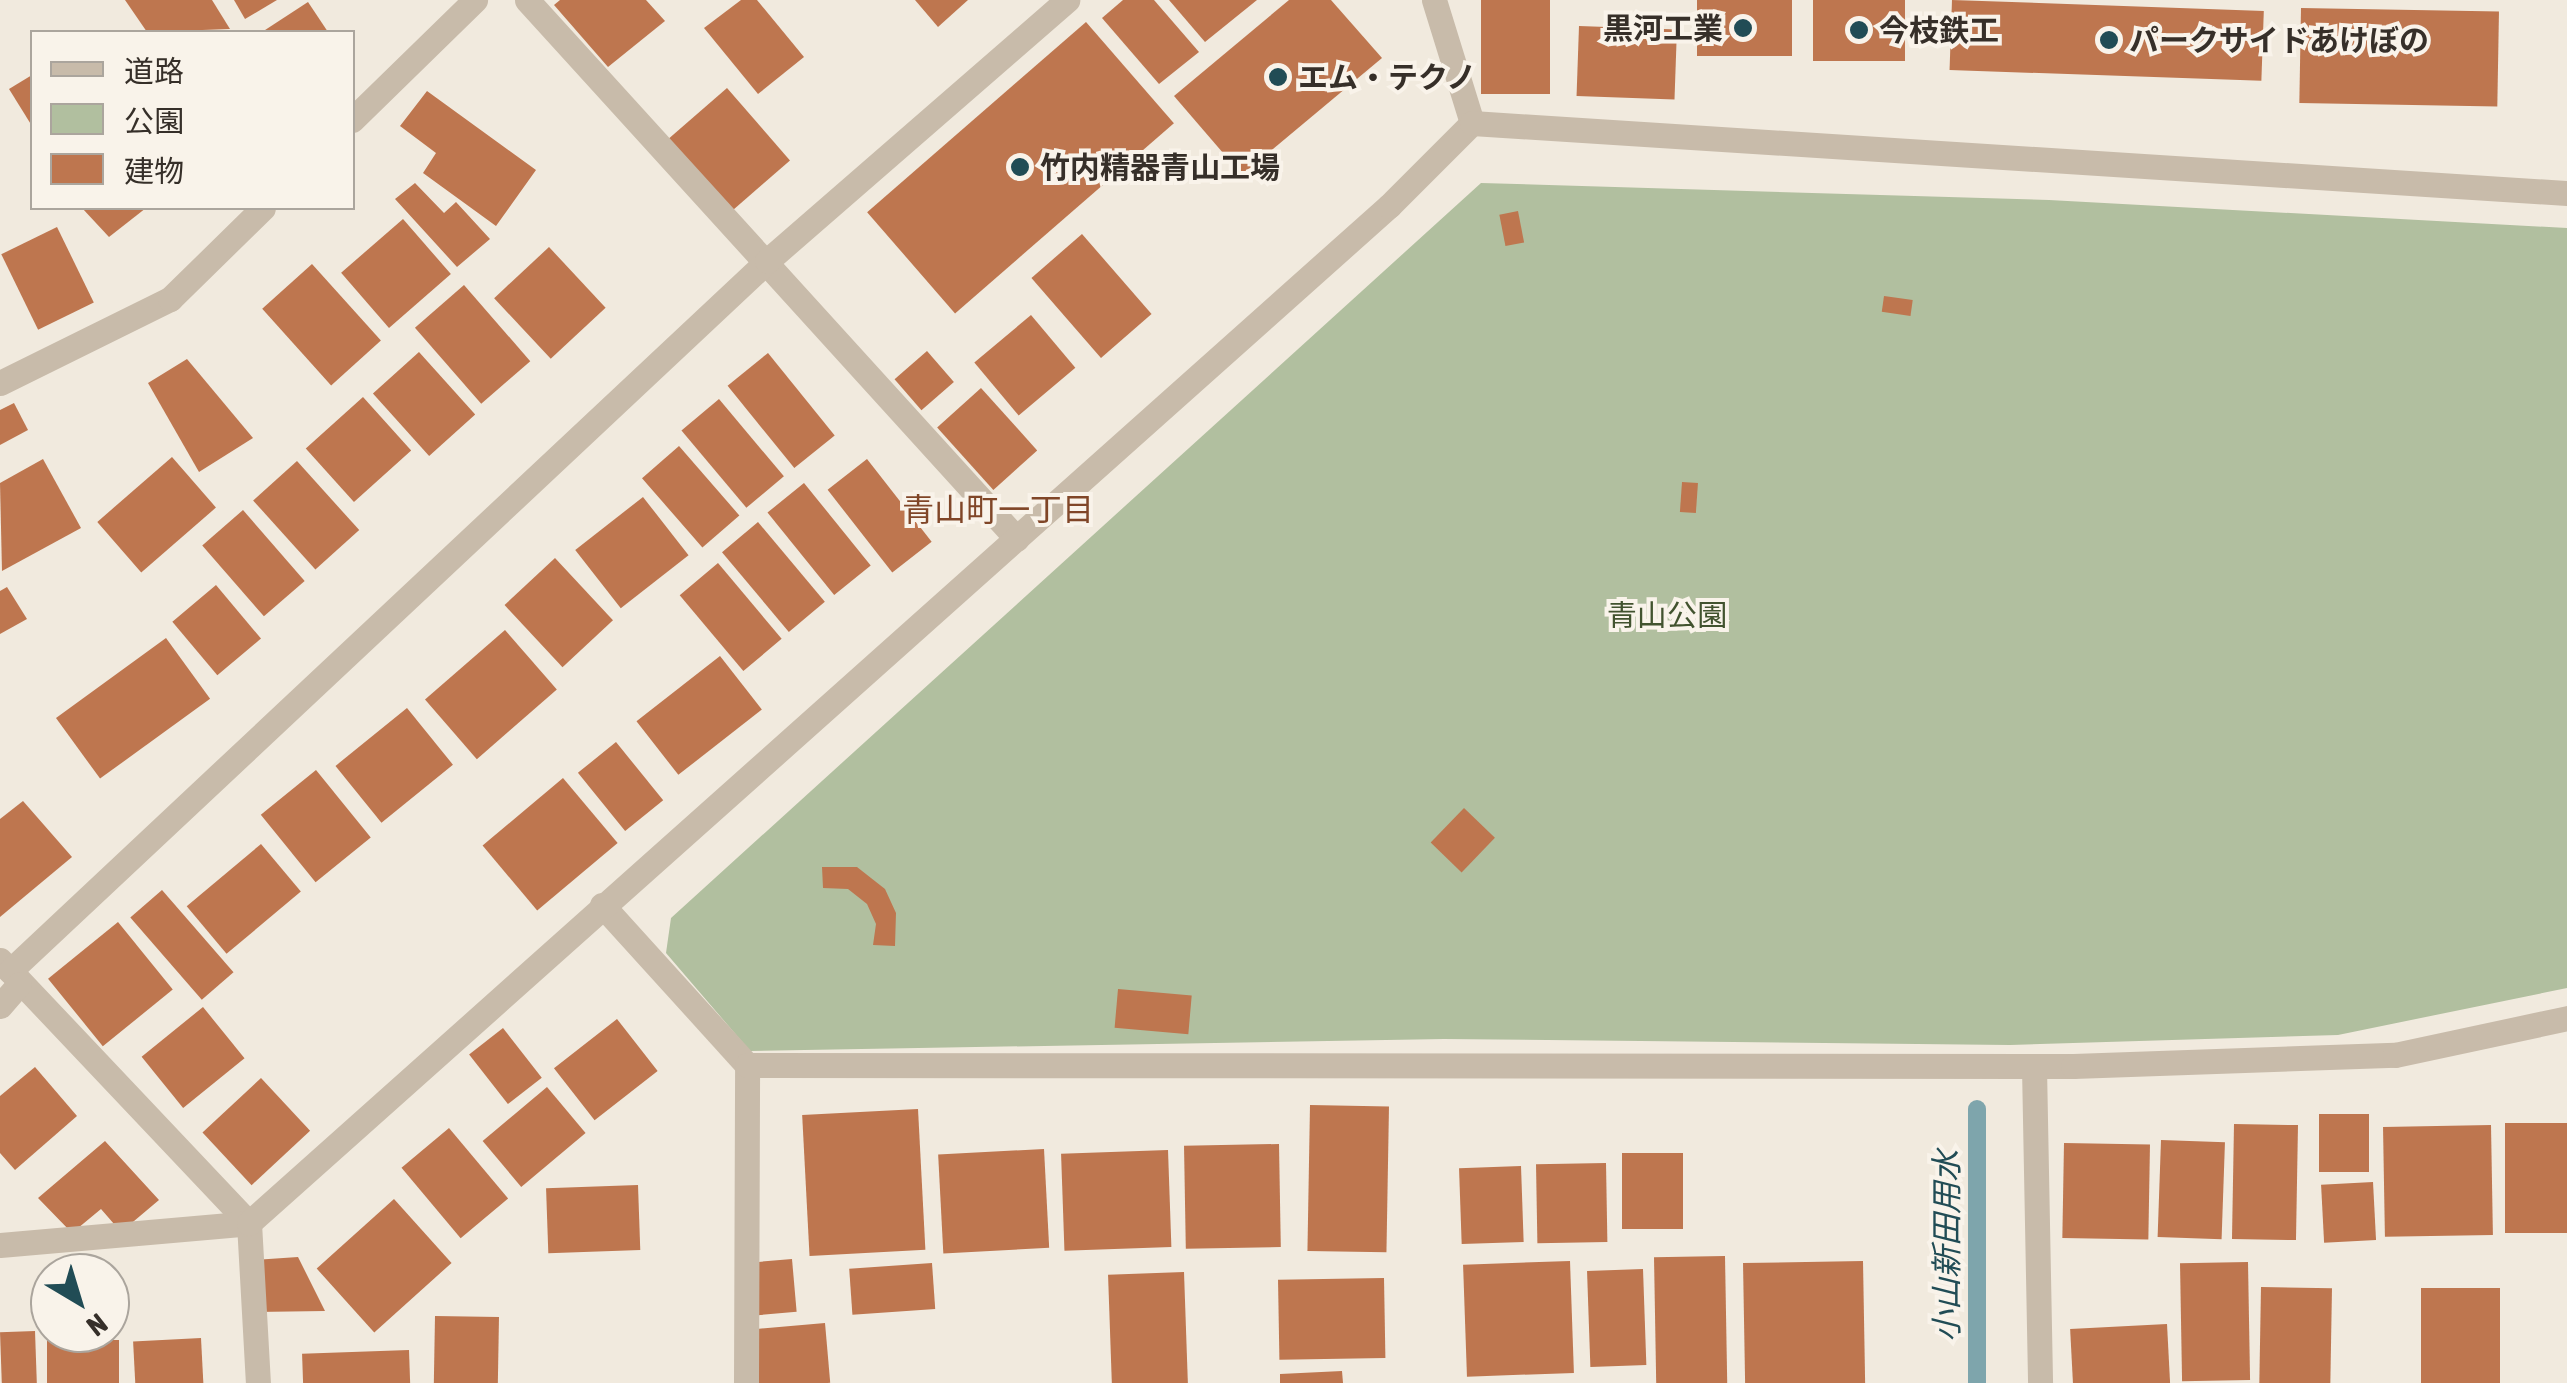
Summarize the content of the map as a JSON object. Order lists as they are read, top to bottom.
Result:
{
  "districts": ["青山町一丁目"],
  "water": ["小山新田用水"],
  "parks": ["青山公園"],
  "places": [
    "黒河工業",
    "今枝鉄工",
    "パークサイドあけぼの",
    "エム・テクノ",
    "竹内精器青山工場"
  ],
  "legend": ["道路", "公園", "建物"],
  "north": "bottom right"
}
